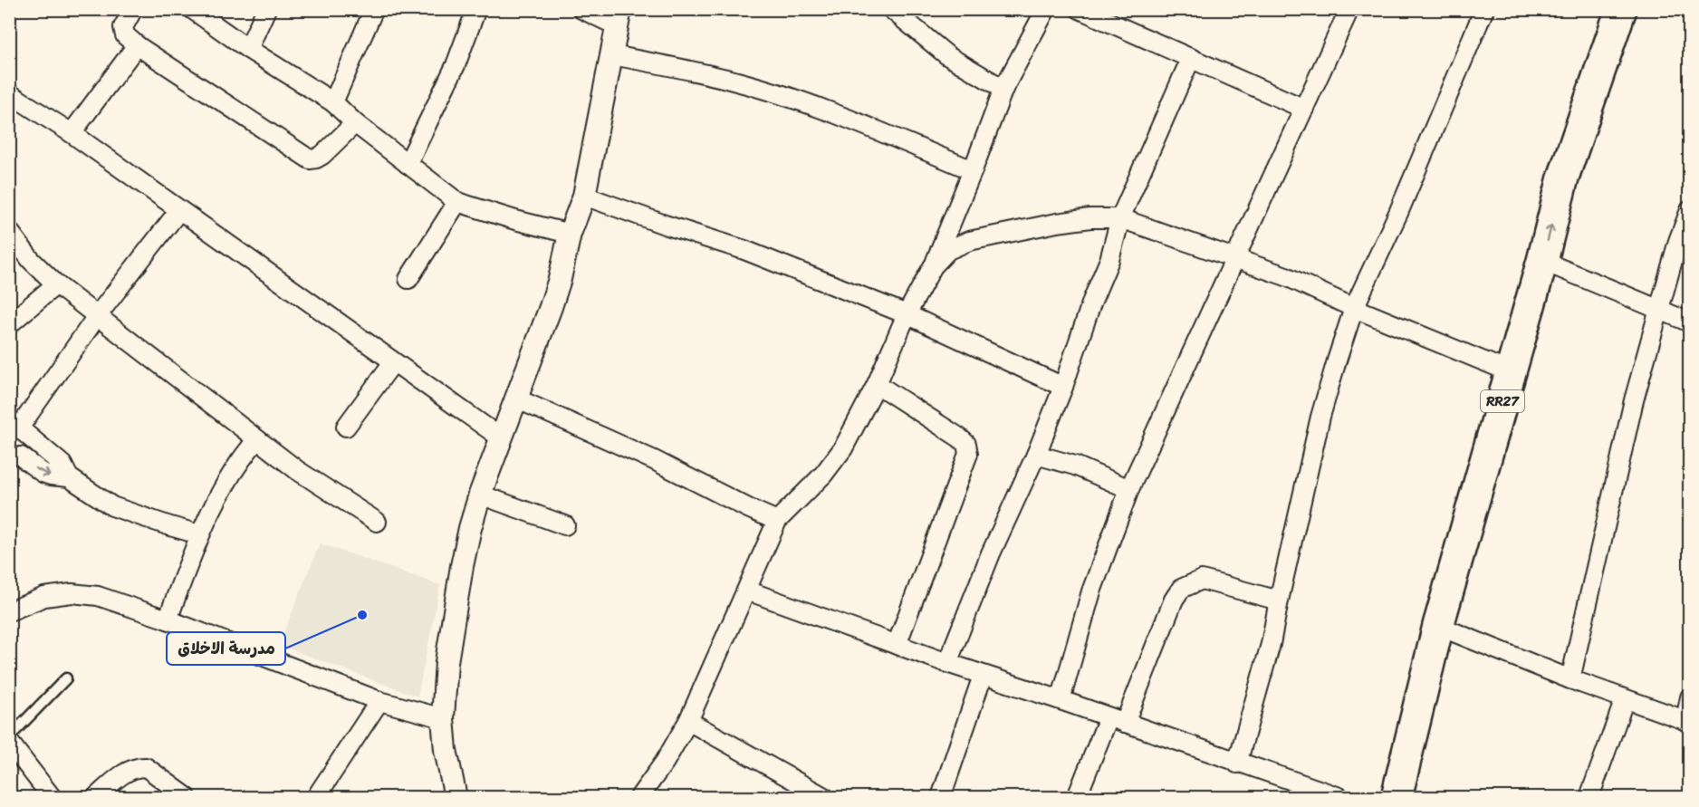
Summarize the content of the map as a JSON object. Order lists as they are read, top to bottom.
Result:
{
  "streets": {
    "highway": ["RR27"]
  },
  "places": ["مدرسة الاخلاق"]
}
